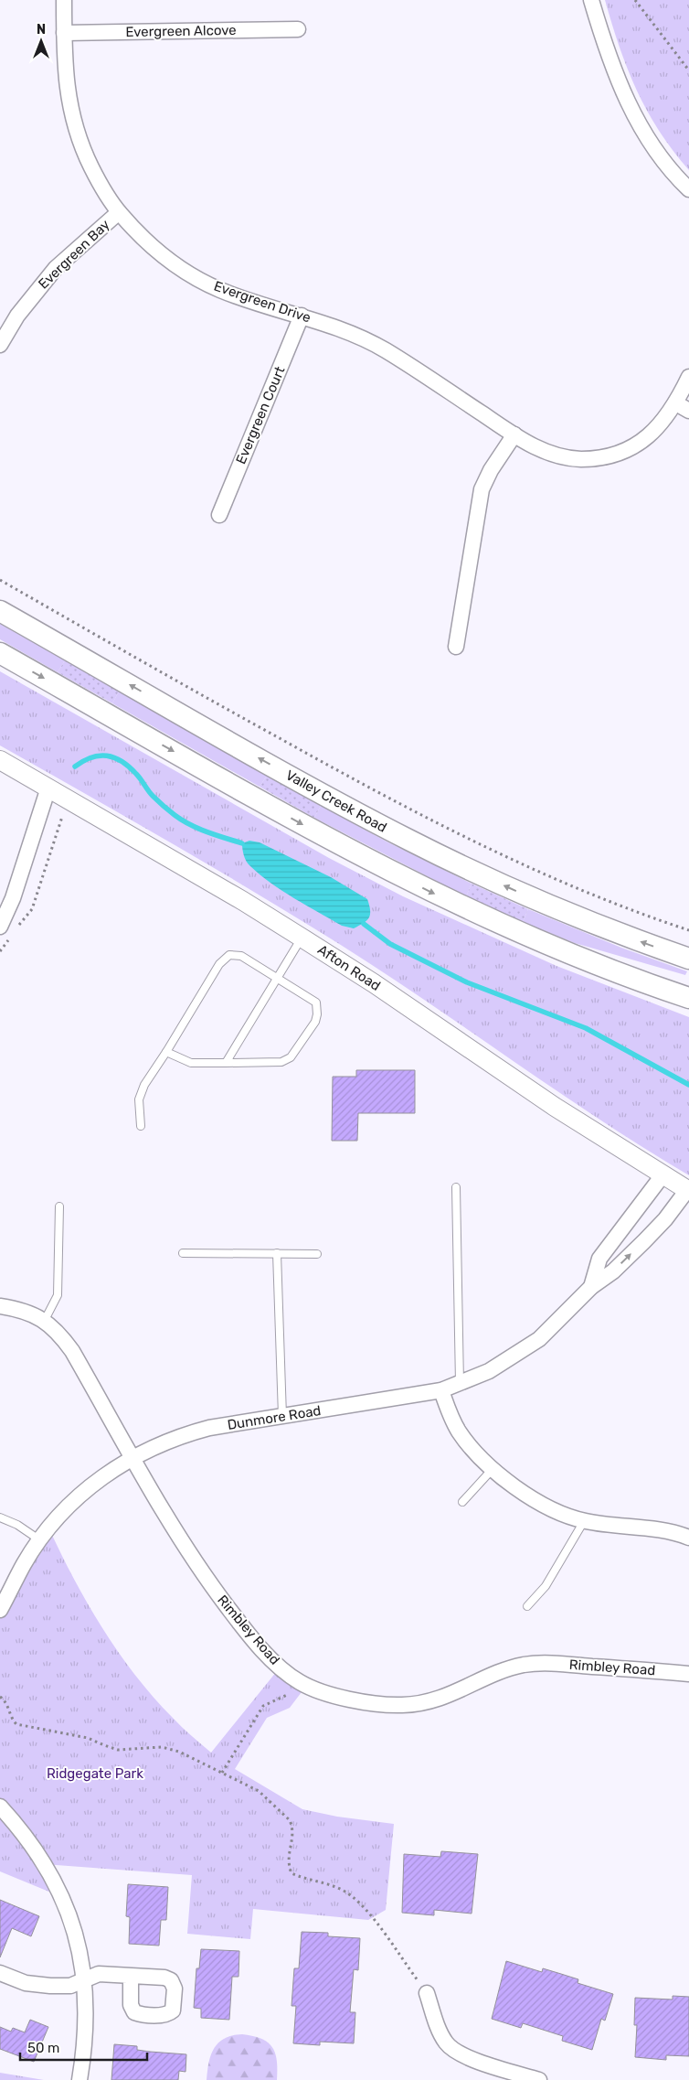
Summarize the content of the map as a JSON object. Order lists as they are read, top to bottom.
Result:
{
  "streets": {
    "main road": ["Valley Creek Road"],
    "street": [
      "Evergreen Alcove",
      "Evergreen Bay",
      "Evergreen Drive",
      "Evergreen Court",
      "Afton Road",
      "Dunmore Road",
      "Rimbley Road"
    ]
  },
  "crossings": [
    ["Evergreen Alcove", "Evergreen Drive"],
    ["Evergreen Bay", "Evergreen Drive"],
    ["Evergreen Drive", "Evergreen Court"],
    ["Afton Road", "Dunmore Road"],
    ["Dunmore Road", "Rimbley Road"]
  ],
  "parks": ["Ridgegate Park"],
  "scale_bar": "50 m",
  "north": "top"
}
